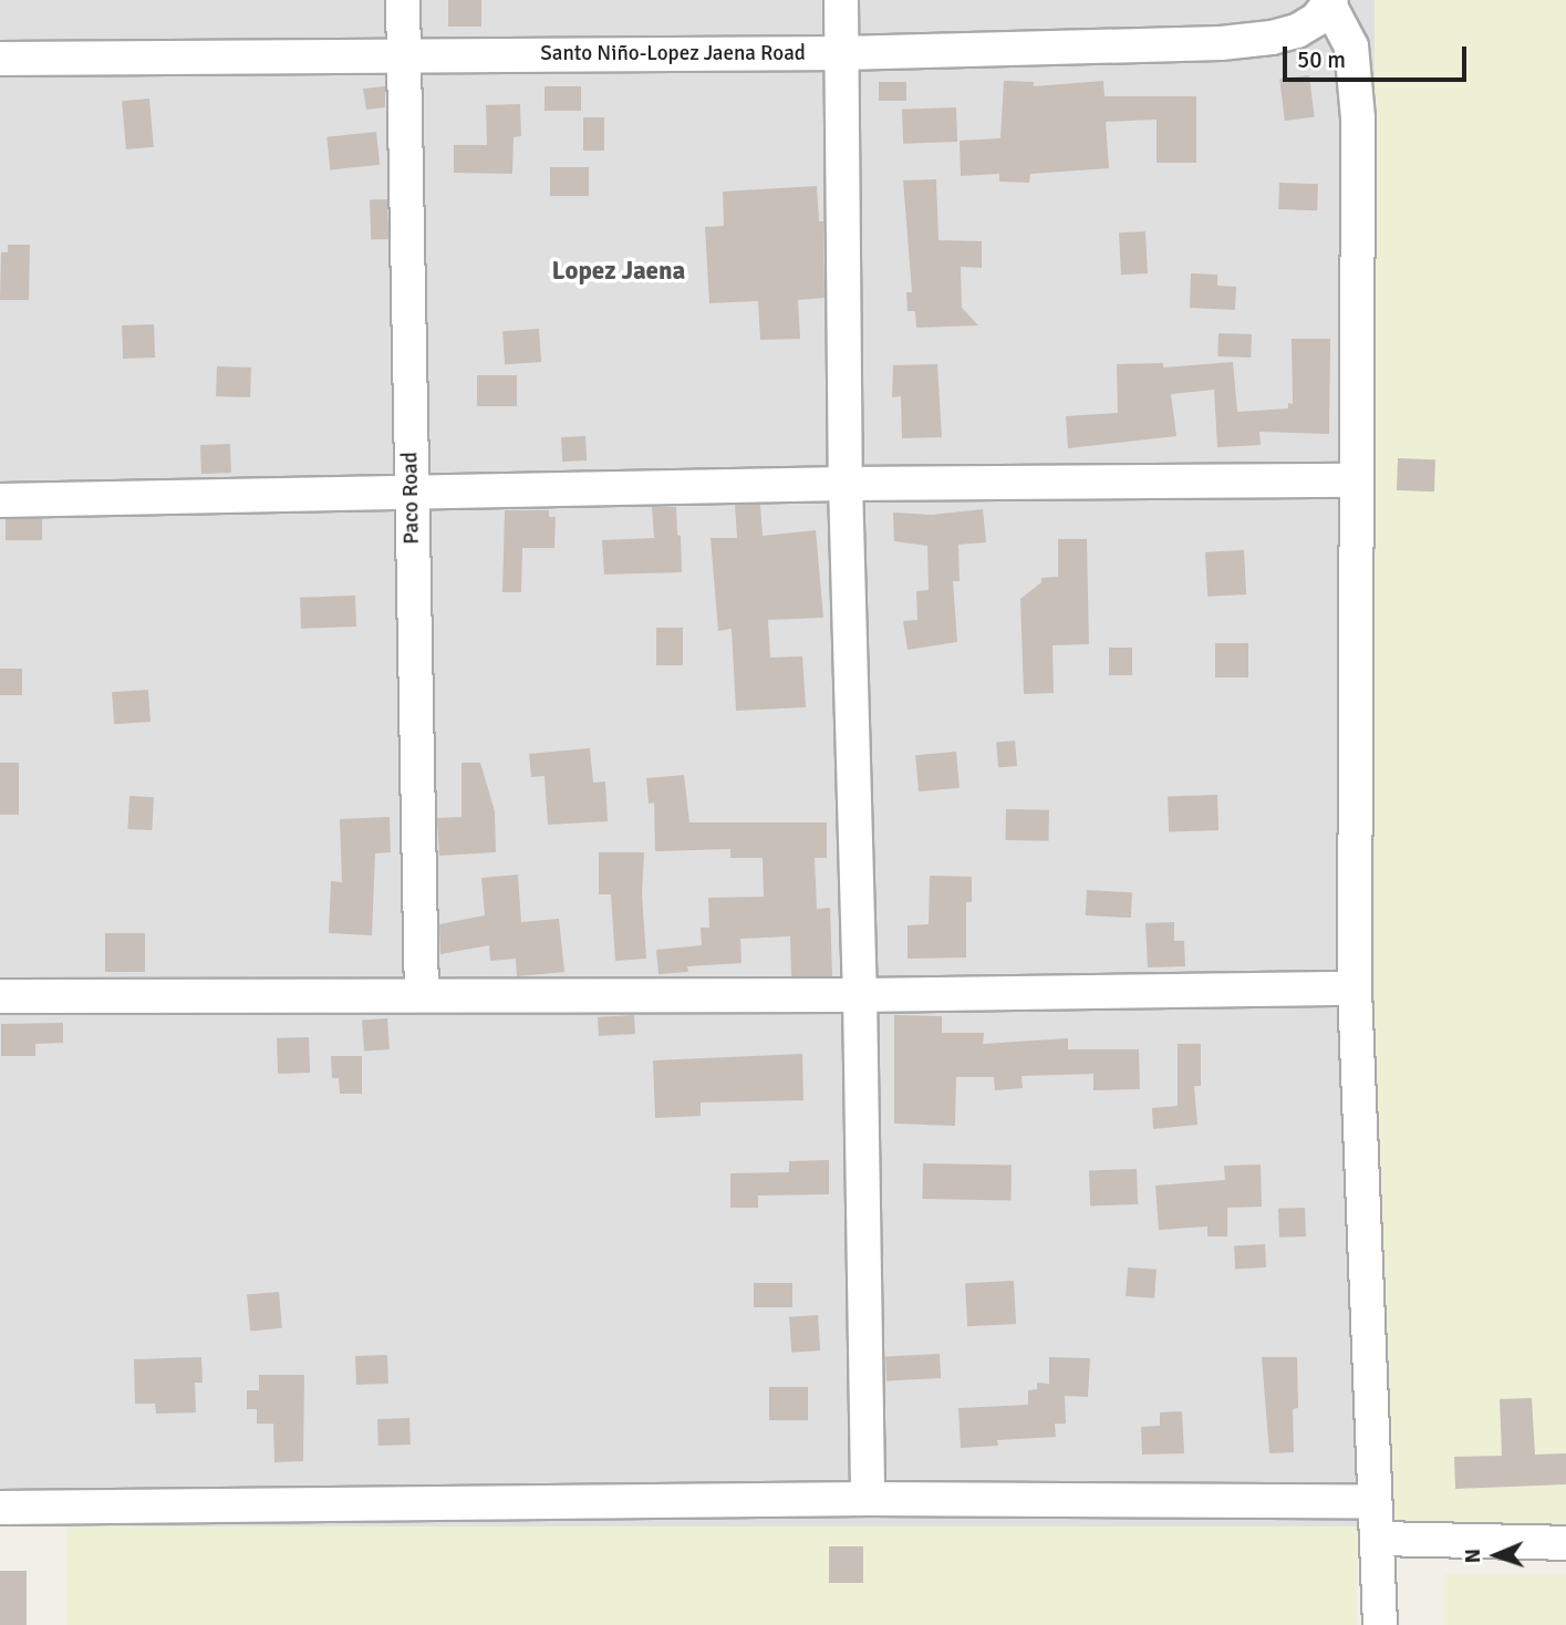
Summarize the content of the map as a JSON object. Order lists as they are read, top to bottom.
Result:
{
  "streets": {
    "street": ["Santo Niño-Lopez Jaena Road", "Paco Road"]
  },
  "crossings": [
    ["Santo Niño-Lopez Jaena Road", "Paco Road"]
  ],
  "districts": ["Lopez Jaena"],
  "scale_bar": "50 m",
  "north": "left"
}
